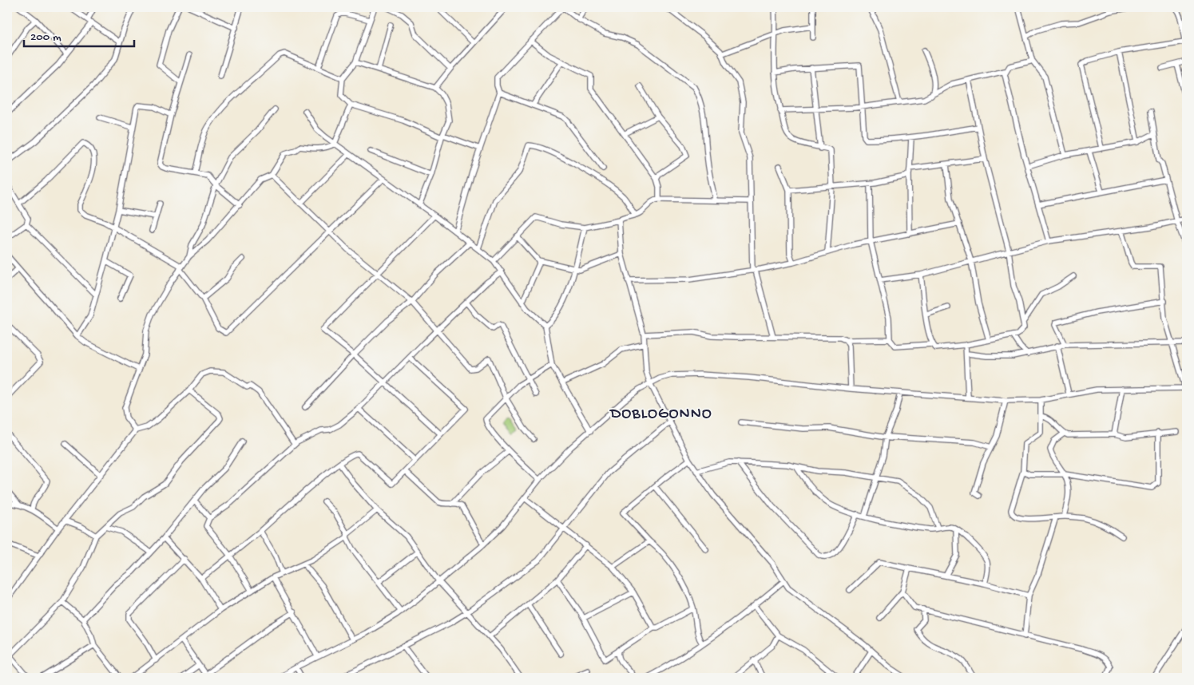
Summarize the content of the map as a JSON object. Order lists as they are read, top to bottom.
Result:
{
  "districts": ["DOBLOGONNO"],
  "scale_bar": "200 m"
}
